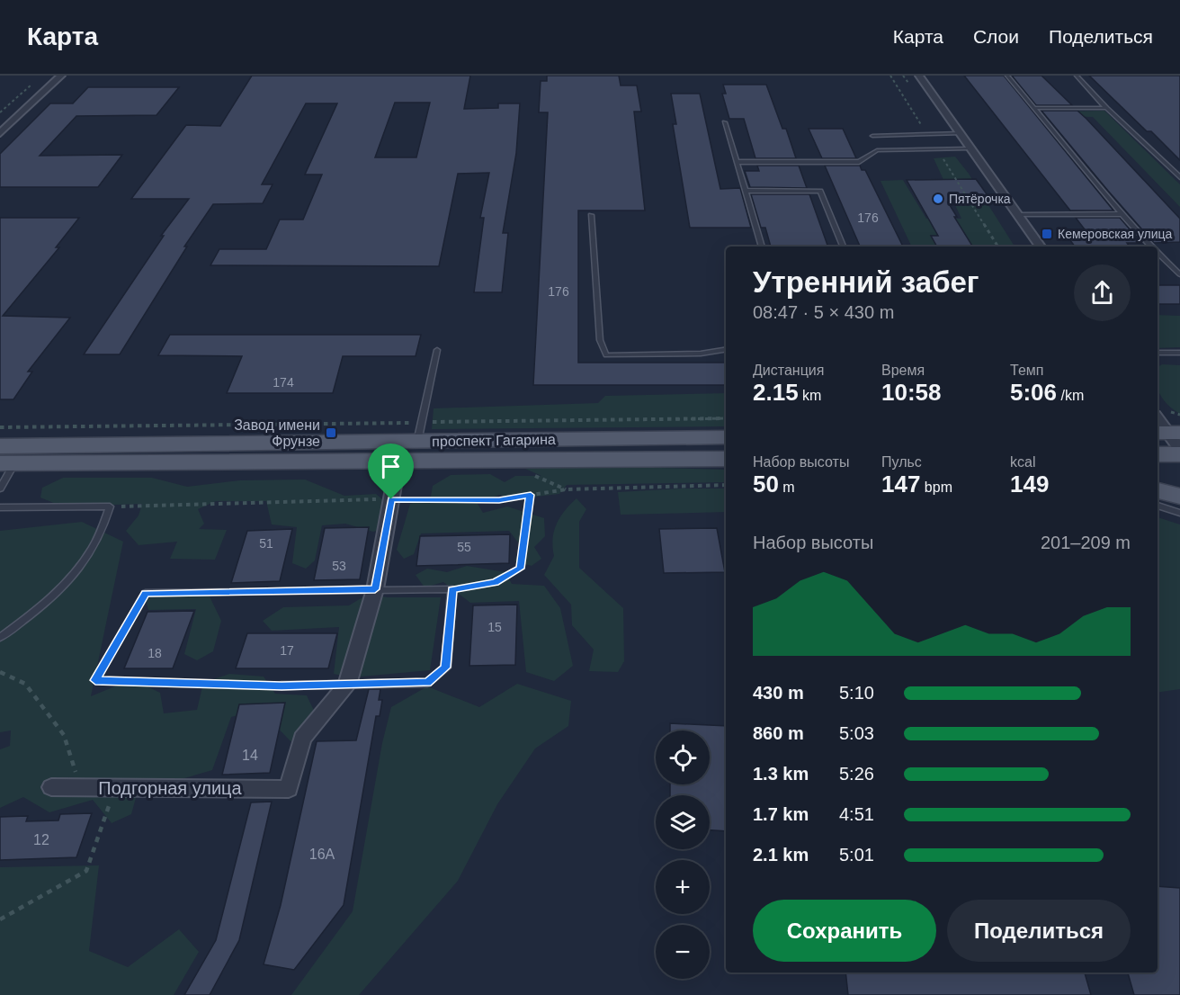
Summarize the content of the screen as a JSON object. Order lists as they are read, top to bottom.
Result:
{
  "streets": {
    "main road": ["проспект Гагарина"],
    "street": ["Подгорная улица"]
  },
  "places": {
    "other": ["Пятёрочка"],
    "transit": ["Кемеровская улица", "Завод имени Фрунзе"]
  },
  "house_numbers": [
    "176",
    "176",
    "174",
    "51",
    "55",
    "53",
    "15",
    "17",
    "18",
    "14",
    "12",
    "16А"
  ],
  "page": {
    "header": "Карта",
    "nav": ["Карта", "Слои", "Поделиться"],
    "heading": ["Утренний забег", "08:47 · 5 × 430 m"],
    "stats": [
      ["Дистанция", "2.15 km"],
      ["Время", "10:58"],
      ["Темп", "5:06 /km"],
      ["Набор высоты", "50 m"],
      ["Пульс", "147 bpm"],
      ["kcal", "149"]
    ],
    "chart": ["Набор высоты", "201–209 m"],
    "list": [
      {
        "name": "430 m",
        "note": "5:10"
      },
      {
        "name": "860 m",
        "note": "5:03"
      },
      {
        "name": "1.3 km",
        "note": "5:26"
      },
      {
        "name": "1.7 km",
        "note": "4:51"
      },
      {
        "name": "2.1 km",
        "note": "5:01"
      }
    ],
    "map_buttons": ["+", "−"],
    "buttons": ["Сохранить", "Поделиться"]
  }
}
